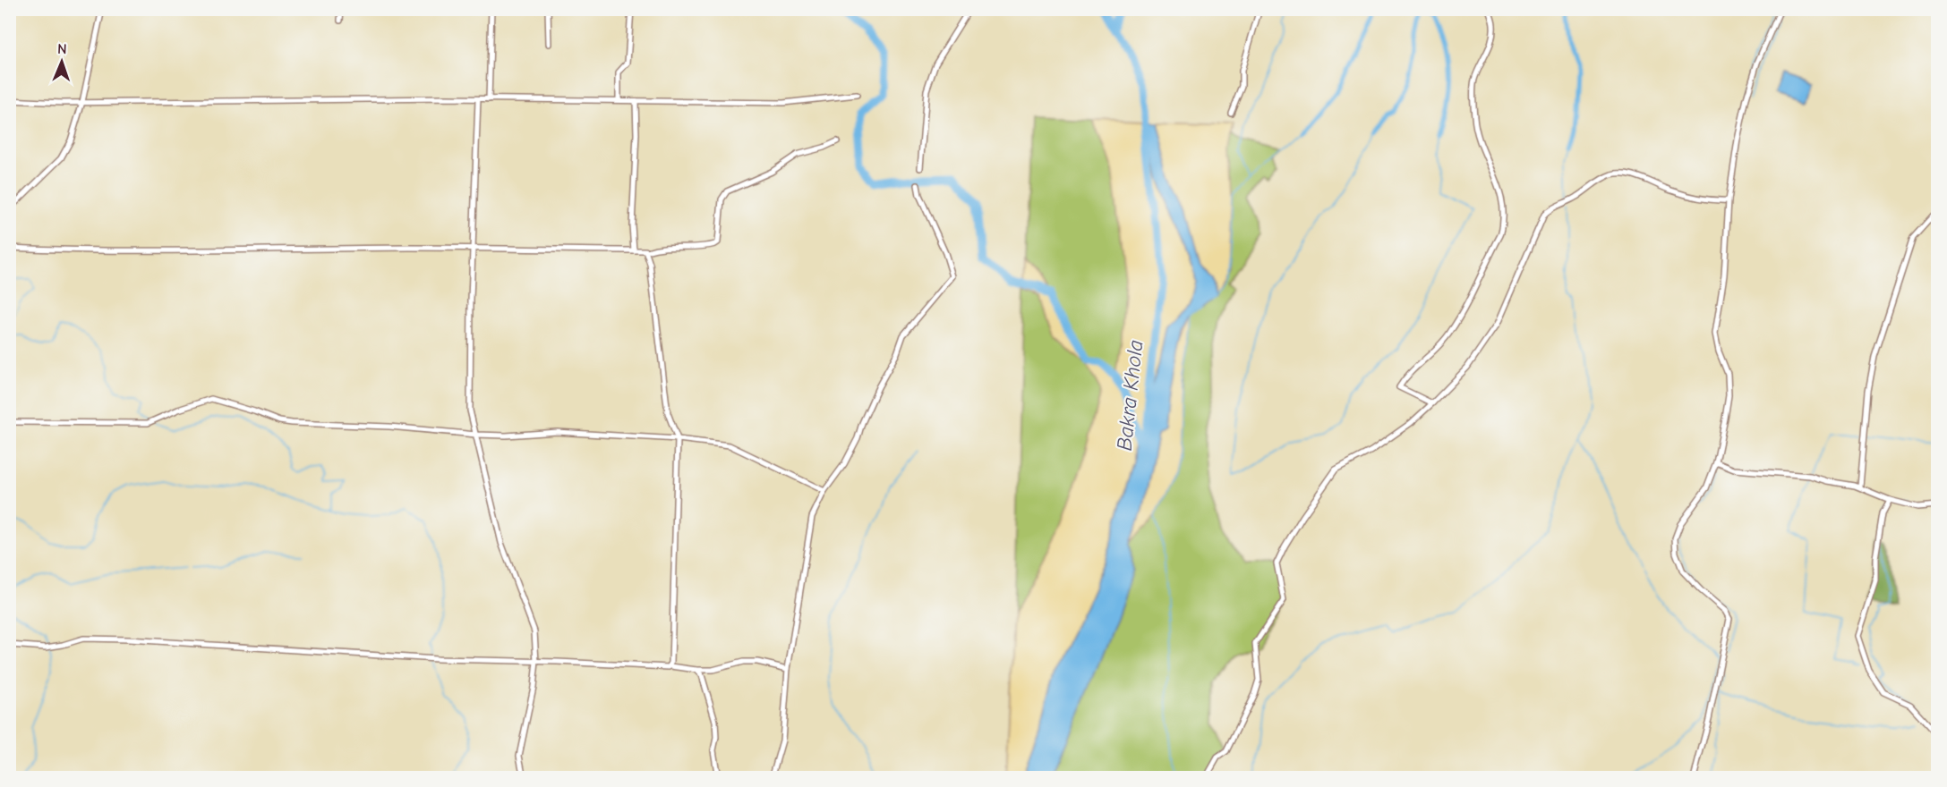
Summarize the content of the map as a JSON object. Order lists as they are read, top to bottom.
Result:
{
  "water": ["Bakra Khola"],
  "north": "top"
}
